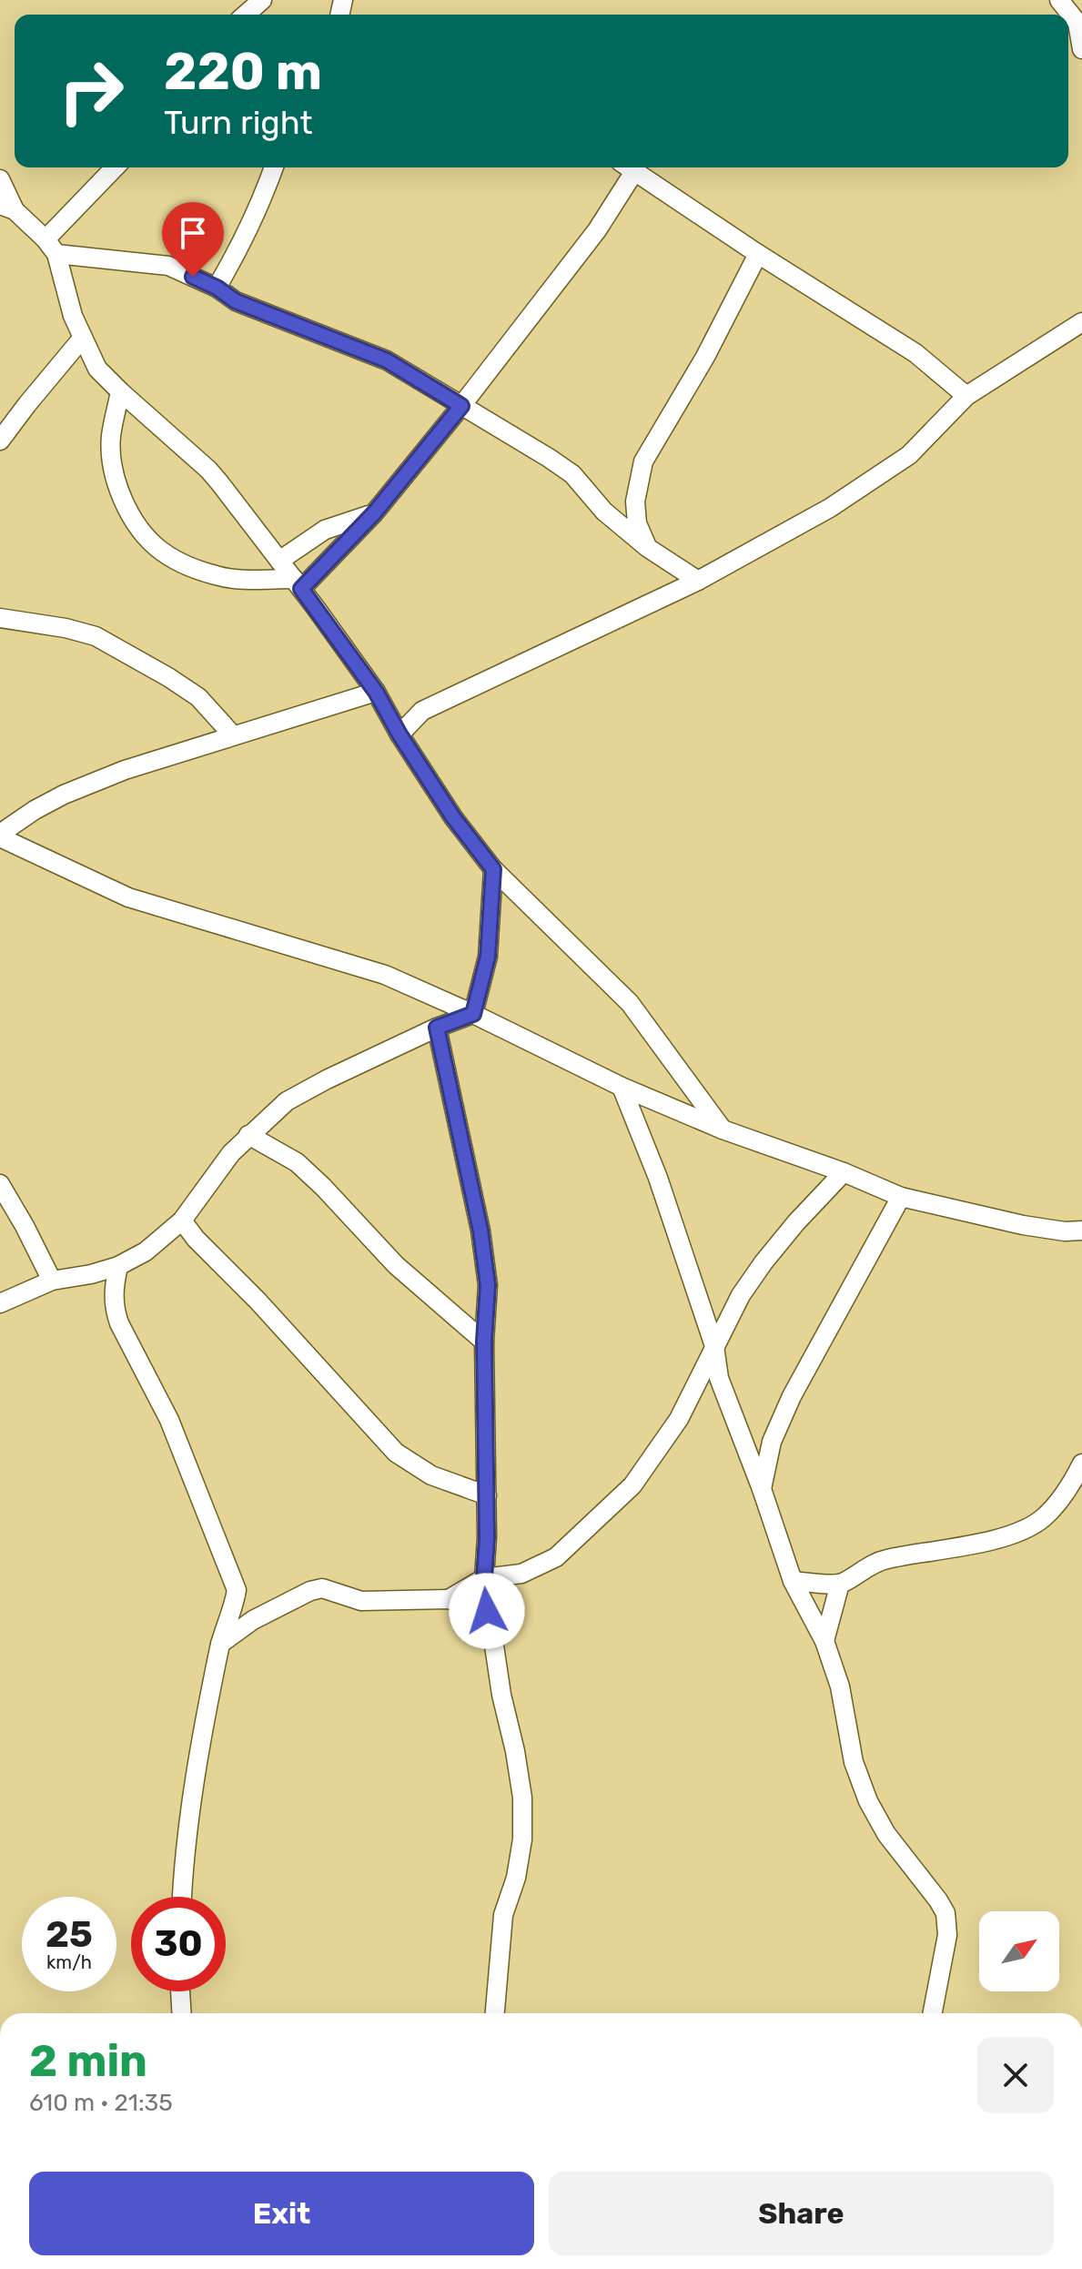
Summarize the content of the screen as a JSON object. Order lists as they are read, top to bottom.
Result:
{
  "north": "top right",
  "page": {
    "turn": ["220 m", "Turn right"],
    "speed": "25 km/h",
    "limit": "30",
    "heading": ["2 min", "610 m · 21:35"],
    "buttons": ["Exit", "Share"]
  }
}
